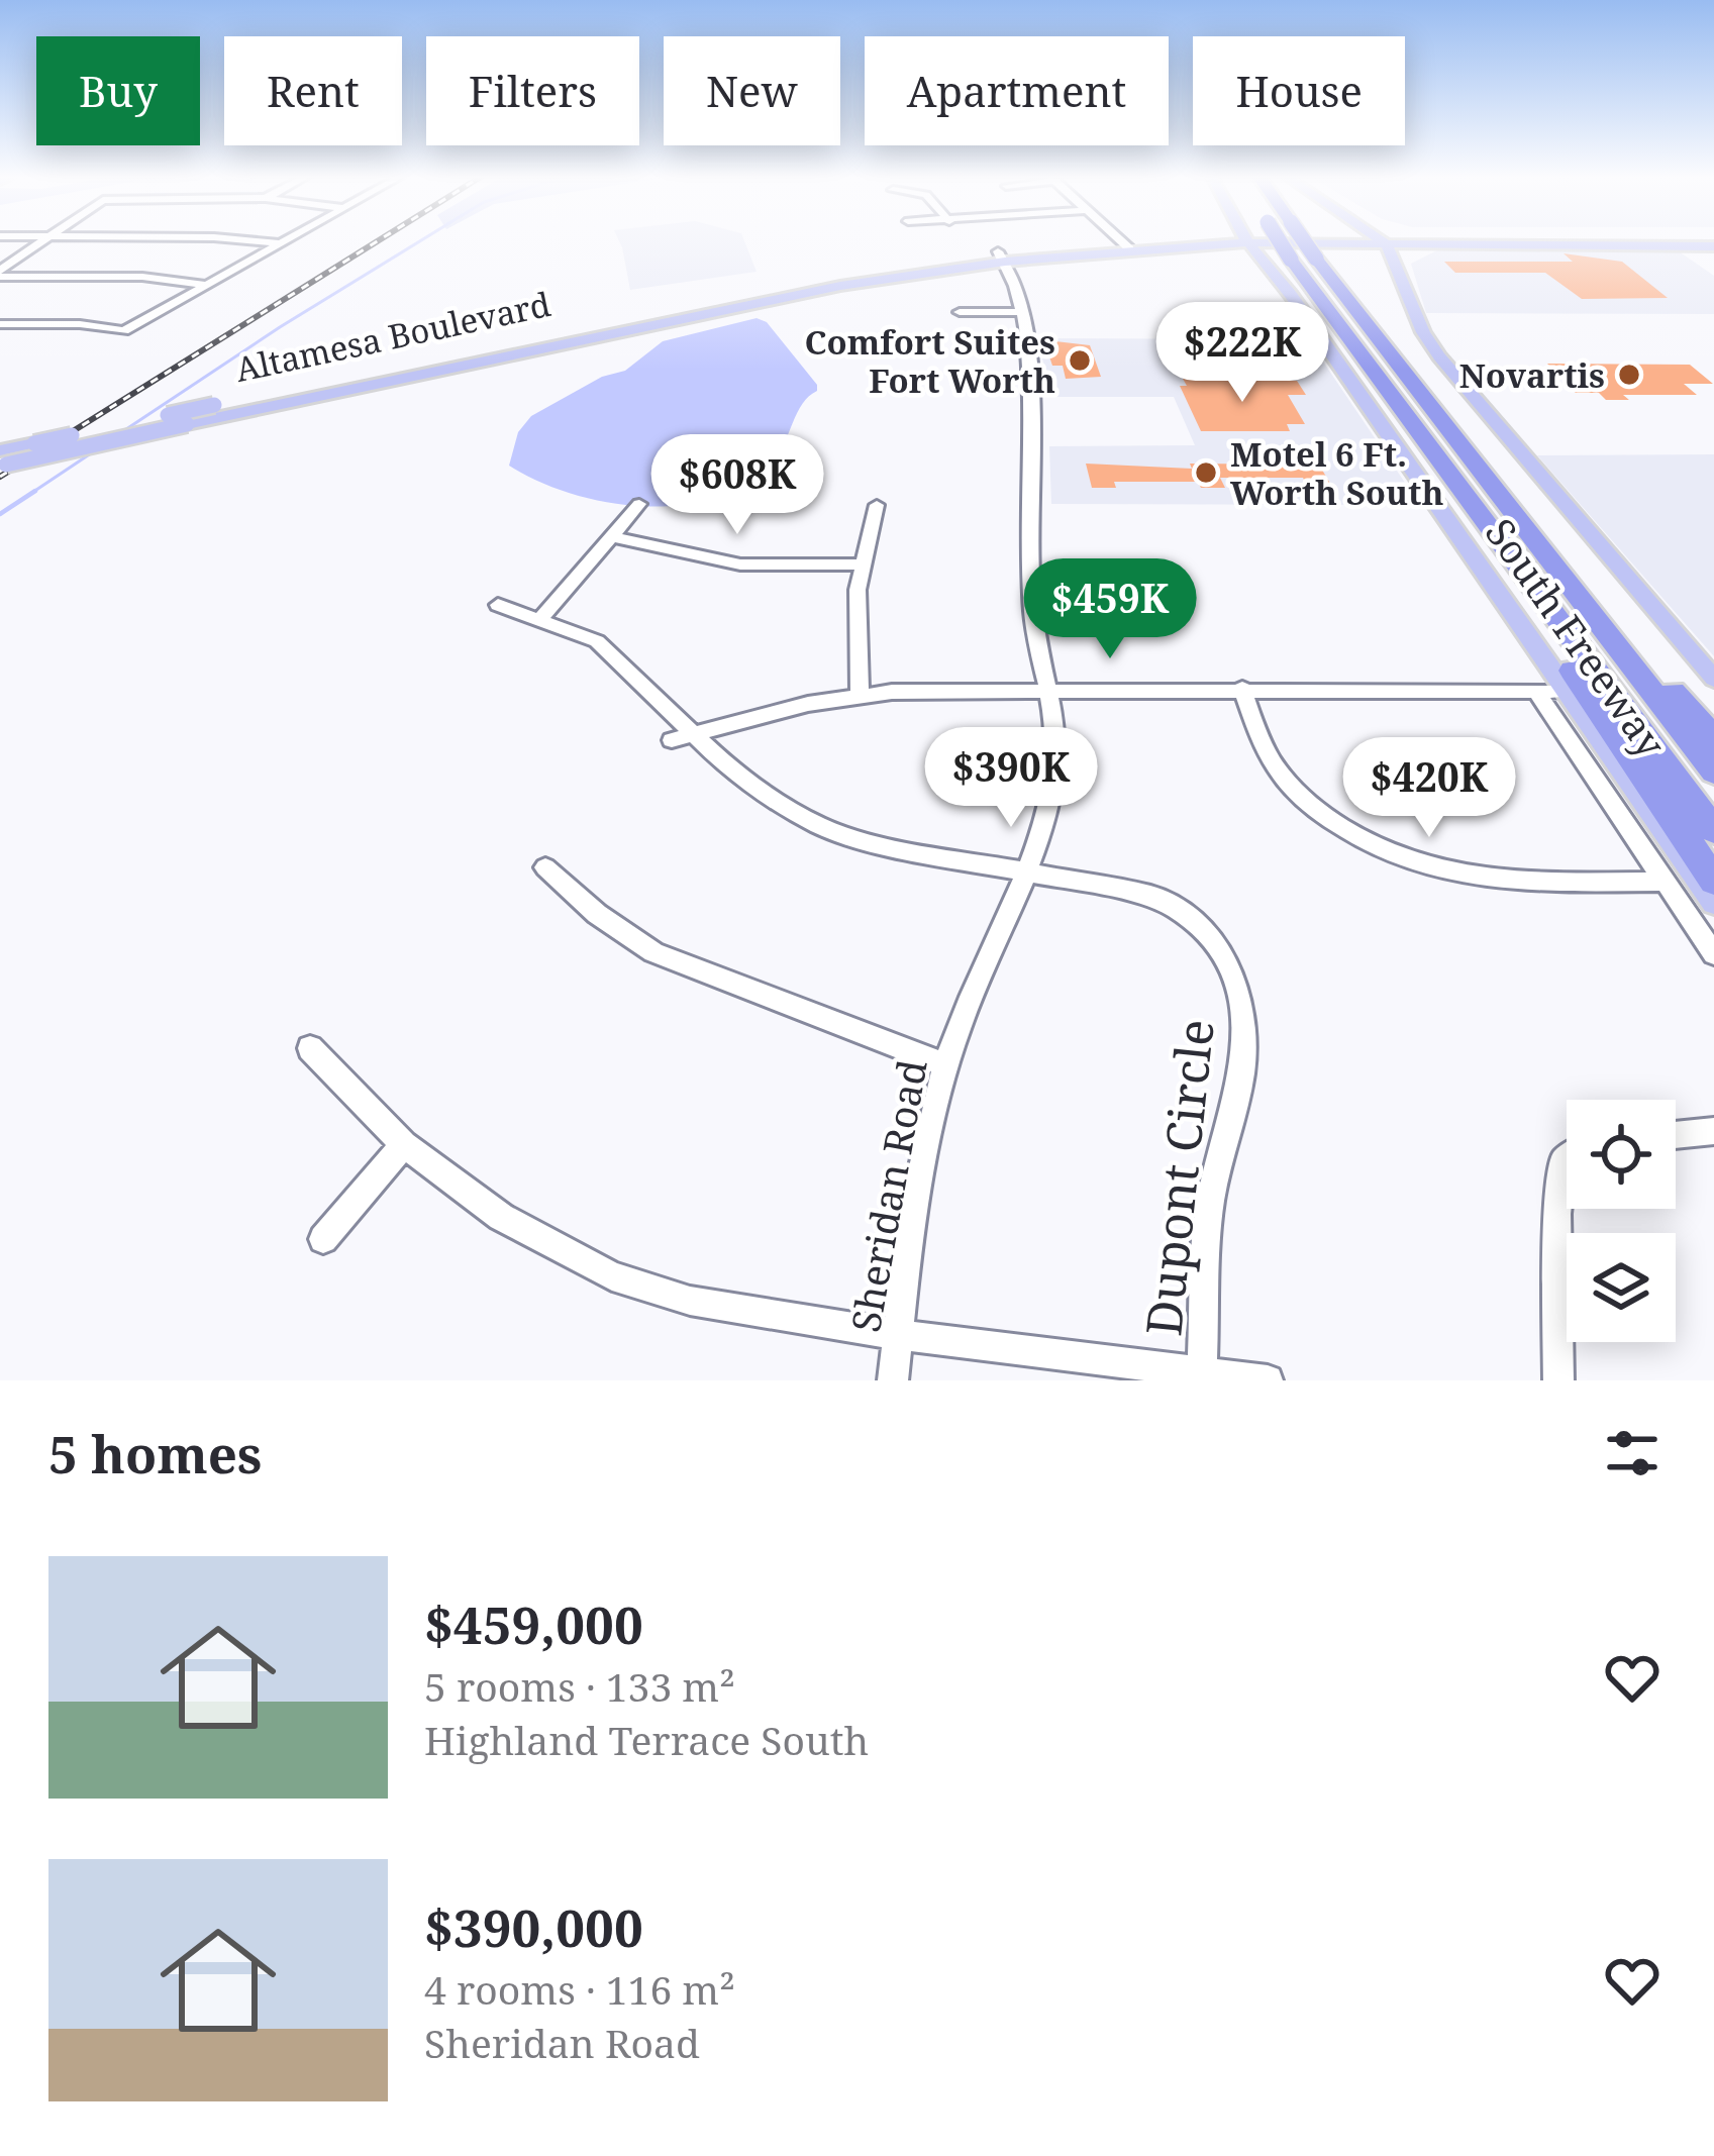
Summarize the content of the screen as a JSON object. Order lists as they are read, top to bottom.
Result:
{
  "streets": {
    "highway": ["South Freeway"],
    "main road": ["Altamesa Boulevard"],
    "street": ["Dupont Circle", "Sheridan Road"]
  },
  "crossings": [
    ["Altamesa Boulevard", "South Freeway"],
    ["Altamesa Boulevard", "Sheridan Road"],
    ["Dupont Circle", "Sheridan Road"]
  ],
  "places": ["Comfort Suites Fort Worth", "Novartis", "Motel 6 Ft. Worth South"],
  "page": {
    "chip": [
      "Buy",
      "Rent",
      "Filters",
      "New",
      "Apartment",
      "House"
    ],
    "price": [
      "$222K",
      "$608K",
      "$459K",
      "$390K",
      "$420K"
    ],
    "heading": "5 homes",
    "list": [
      {
        "name": "$459,000",
        "note": "5 rooms · 133 m² · Highland Terrace South"
      },
      {
        "name": "$390,000",
        "note": "4 rooms · 116 m² · Sheridan Road"
      }
    ]
  }
}
